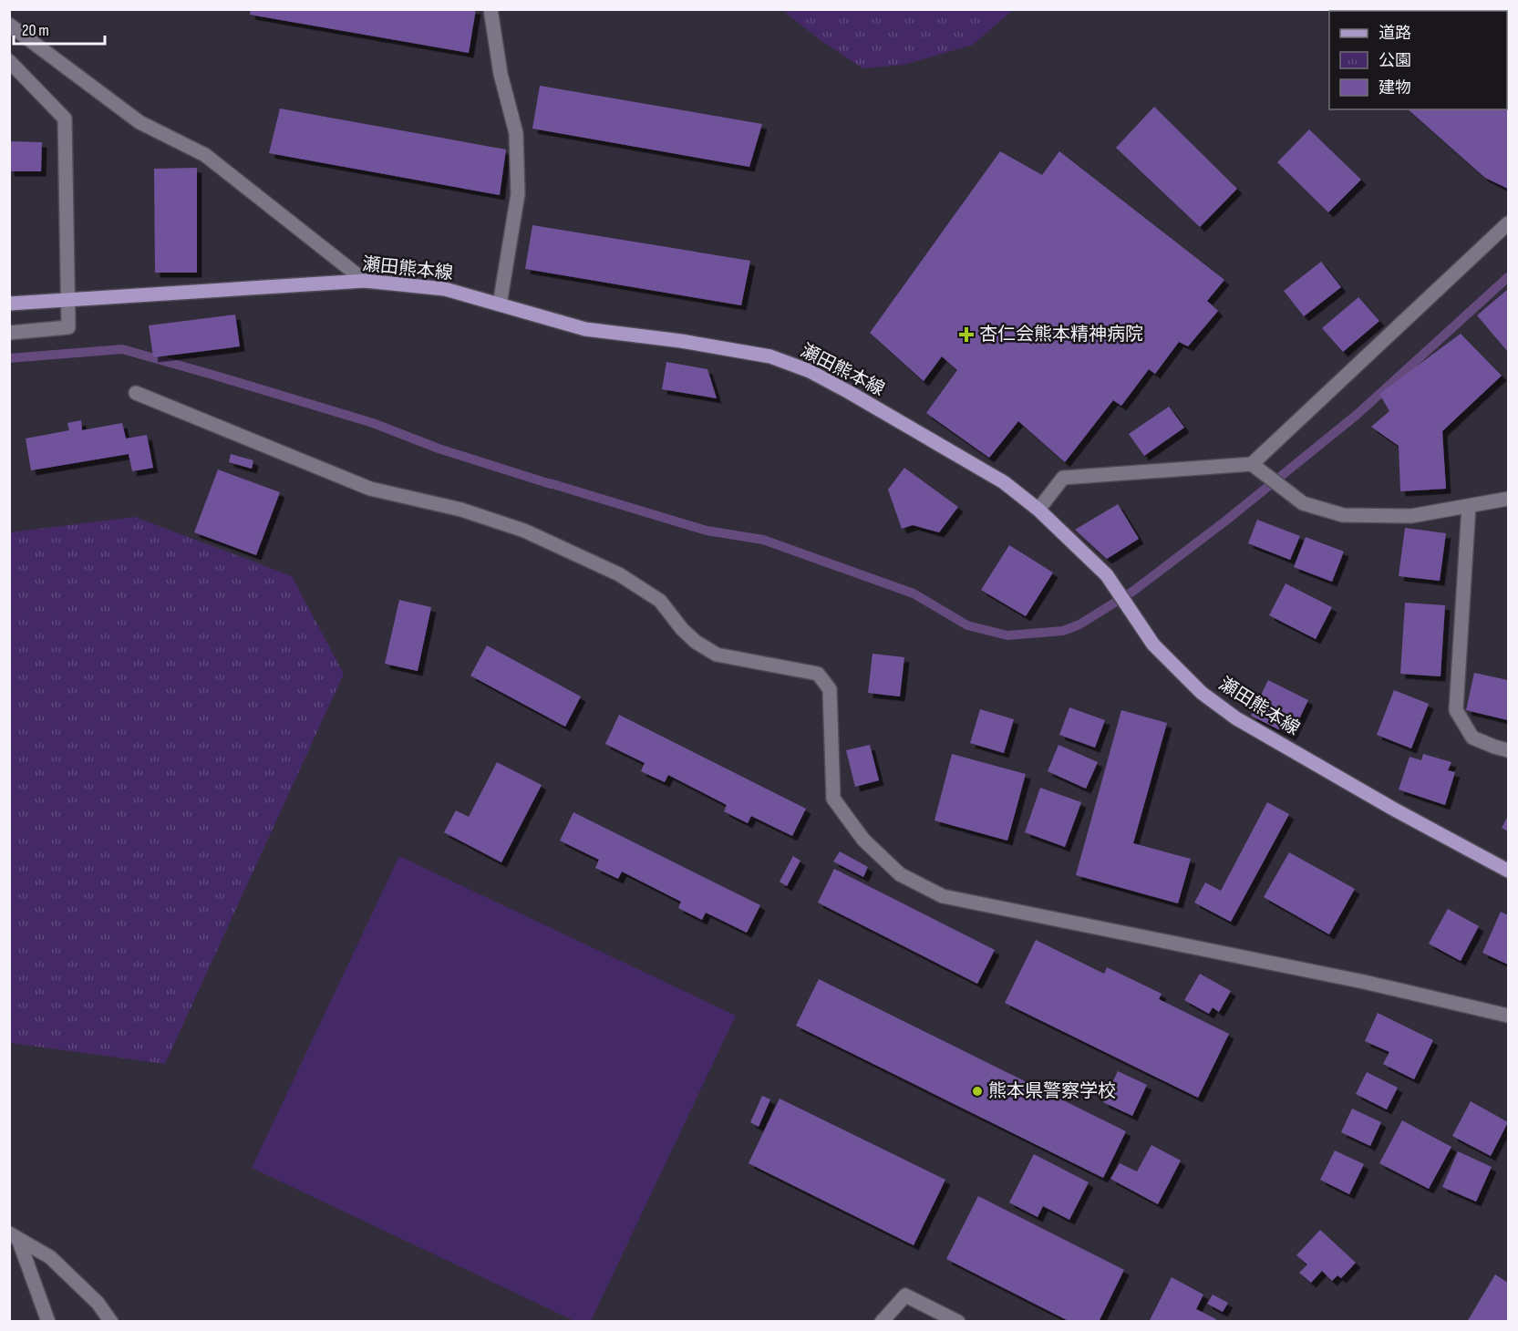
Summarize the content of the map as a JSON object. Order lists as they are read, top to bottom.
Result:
{
  "streets": {
    "main road": ["瀬田熊本線"]
  },
  "places": {
    "health": ["杏仁会熊本精神病院"],
    "other": ["熊本県警察学校"]
  },
  "legend": ["道路", "公園", "建物"],
  "scale_bar": "20 m"
}
